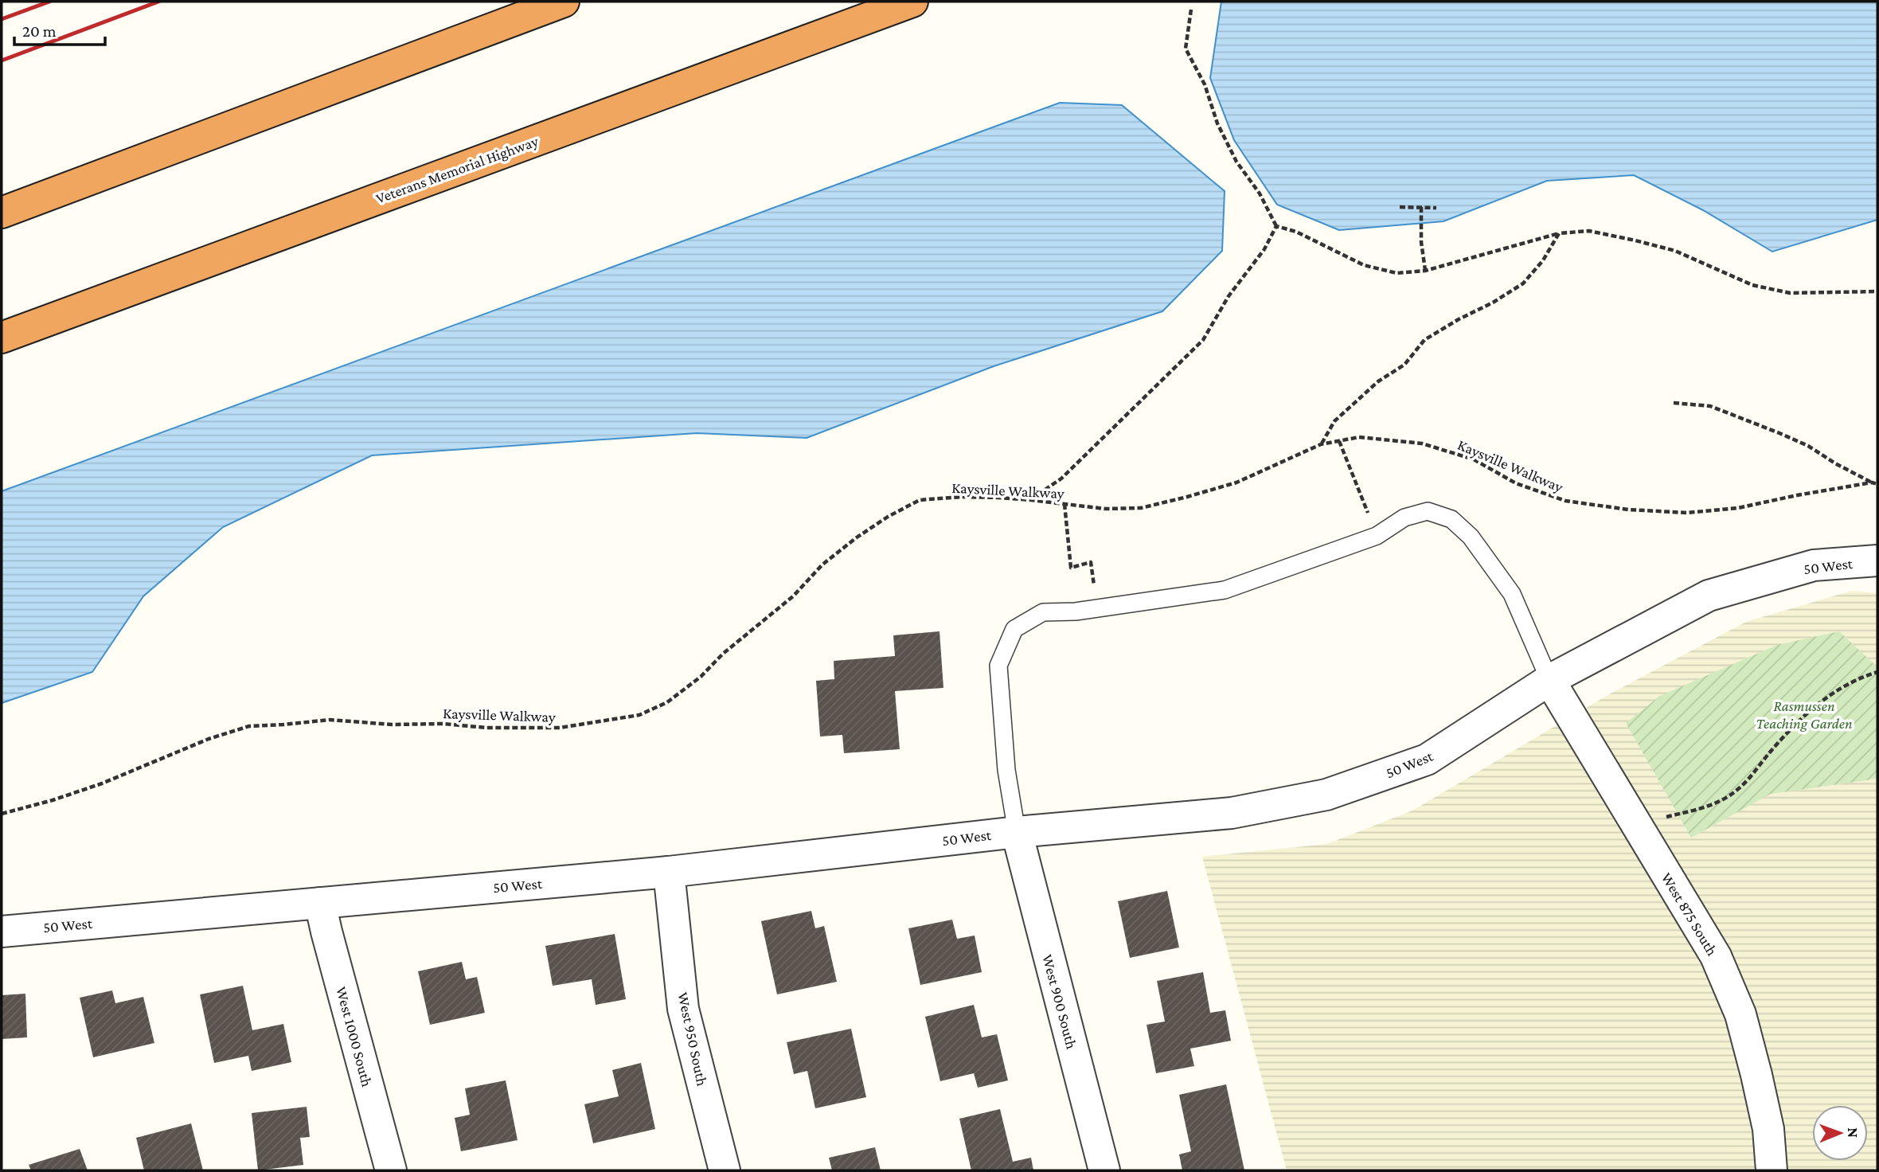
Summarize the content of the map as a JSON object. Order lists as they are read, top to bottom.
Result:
{
  "streets": {
    "highway": ["Veterans Memorial Highway"],
    "street": [
      "50 West",
      "West 875 South",
      "West 900 South",
      "West 1000 South",
      "West 950 South"
    ],
    "path": ["Kaysville Walkway"]
  },
  "crossings": [
    ["50 West", "West 875 South"],
    ["50 West", "West 900 South"],
    ["50 West", "West 1000 South"],
    ["50 West", "West 950 South"]
  ],
  "parks": ["Rasmussen Teaching Garden"],
  "scale_bar": "20 m",
  "north": "right"
}
